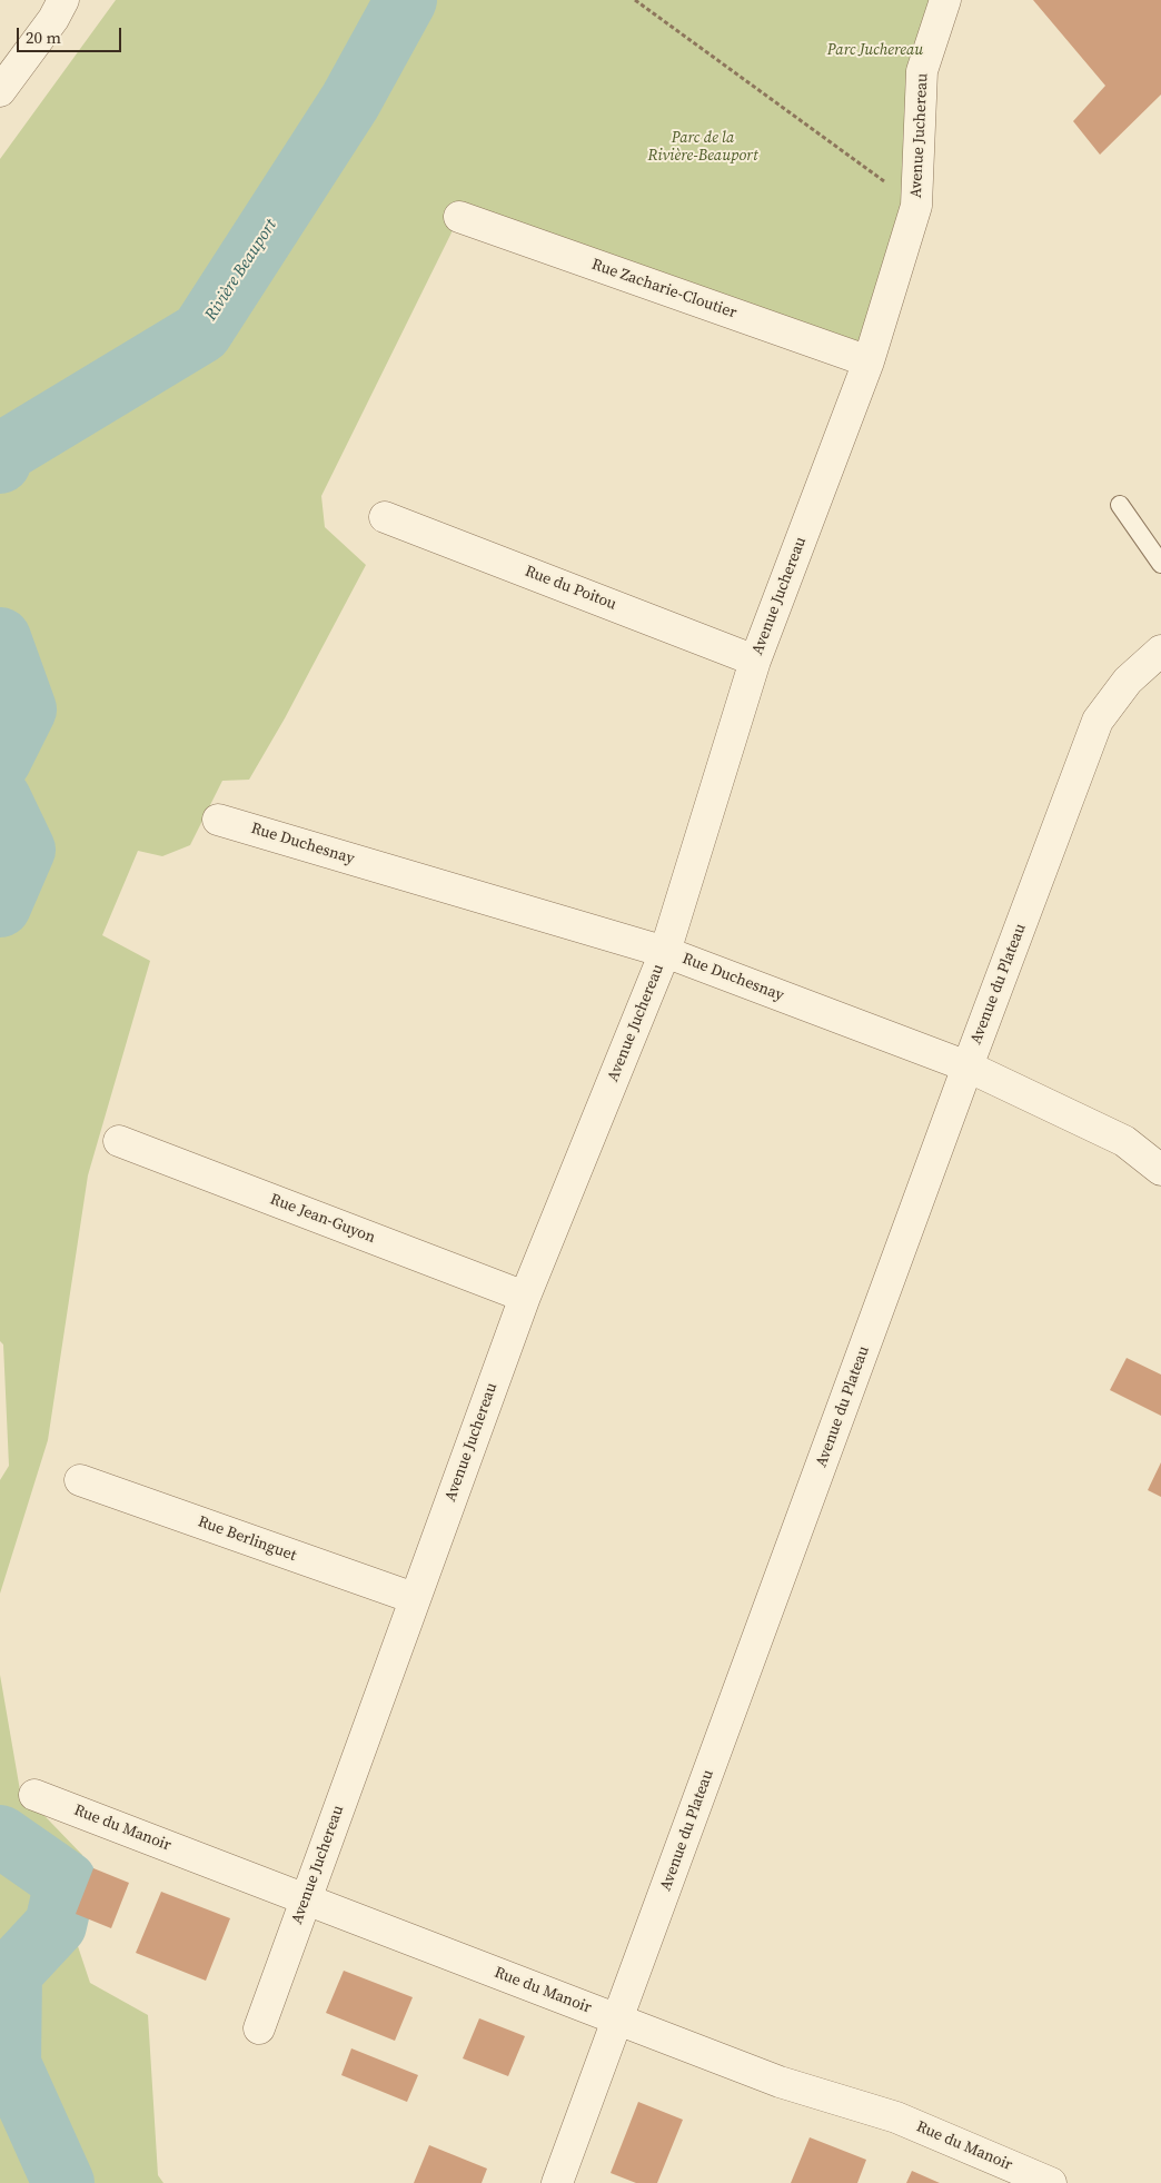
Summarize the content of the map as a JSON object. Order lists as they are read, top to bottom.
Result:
{
  "streets": {
    "street": [
      "Avenue Juchereau",
      "Rue Zacharie-Cloutier",
      "Rue du Poitou",
      "Rue Duchesnay",
      "Avenue du Plateau",
      "Rue Jean-Guyon",
      "Rue Berlinguet",
      "Rue du Manoir"
    ]
  },
  "crossings": [
    ["Avenue Juchereau", "Rue Zacharie-Cloutier"],
    ["Avenue Juchereau", "Rue du Poitou"],
    ["Avenue Juchereau", "Rue Duchesnay"],
    ["Avenue Juchereau", "Rue Jean-Guyon"],
    ["Avenue Juchereau", "Rue Berlinguet"],
    ["Avenue Juchereau", "Rue du Manoir"],
    ["Rue Duchesnay", "Avenue du Plateau"],
    ["Avenue du Plateau", "Rue du Manoir"]
  ],
  "water": ["Rivière Beauport"],
  "parks": ["Parc Juchereau", "Parc de la Rivière-Beauport"],
  "scale_bar": "20 m"
}
